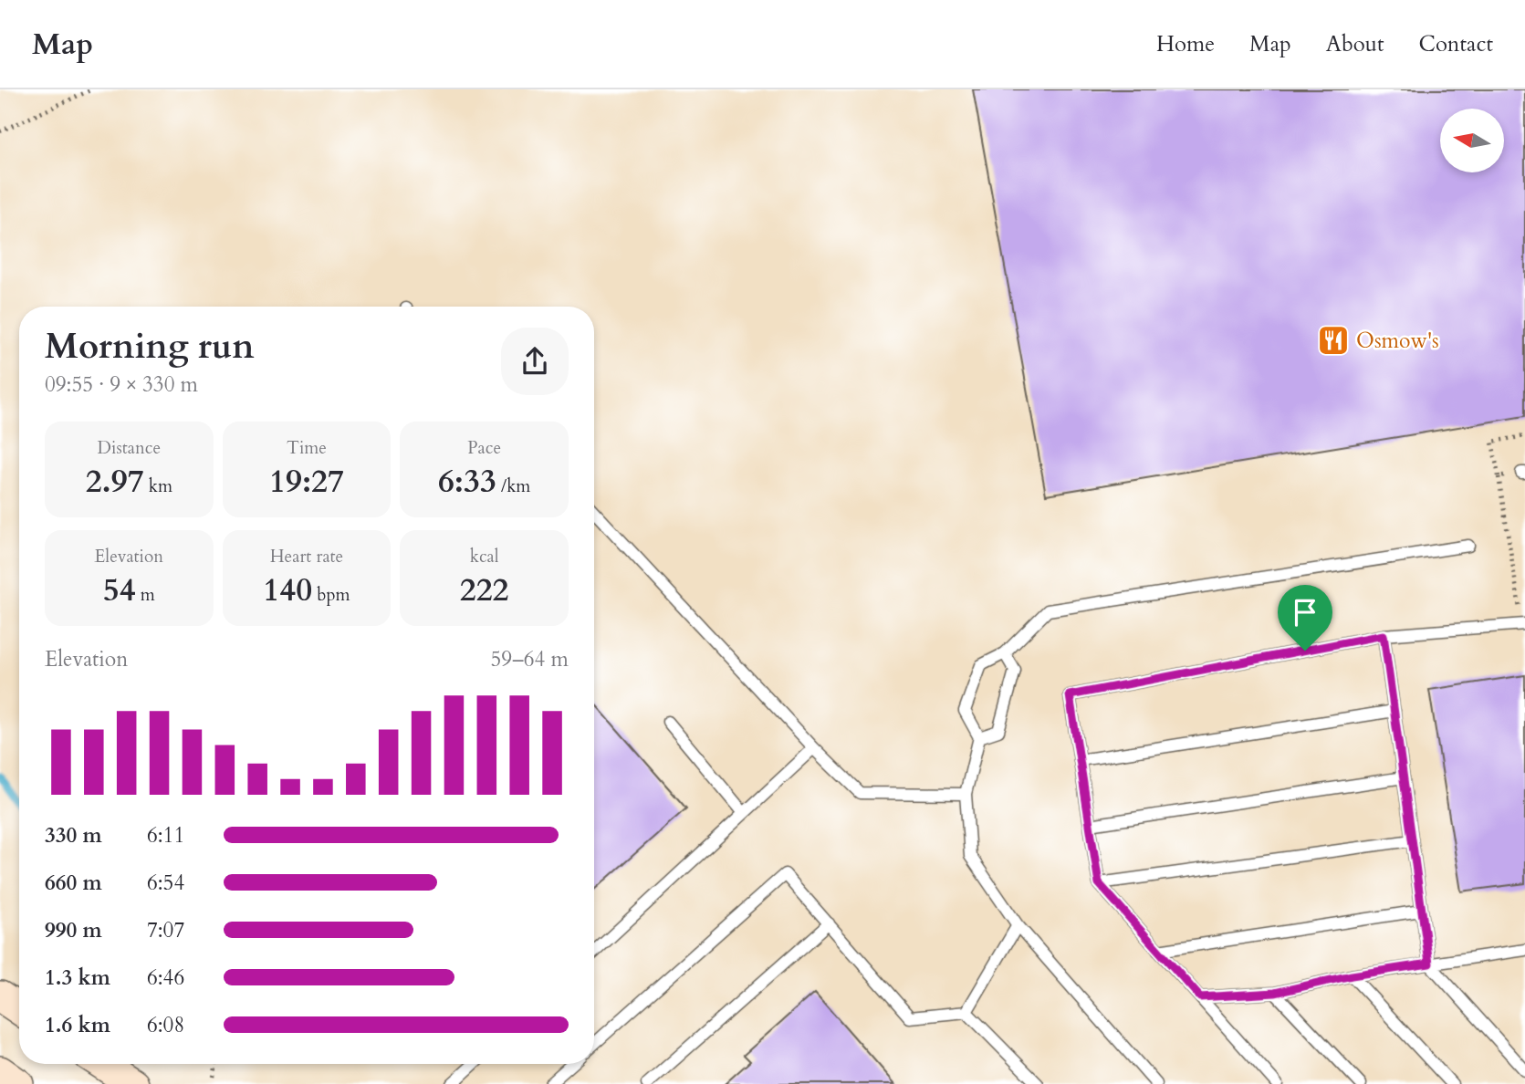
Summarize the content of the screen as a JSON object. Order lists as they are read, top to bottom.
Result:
{
  "places": {
    "restaurant": ["Osmow's"]
  },
  "north": "left",
  "page": {
    "header": "Map",
    "nav": [
      "Home",
      "Map",
      "About",
      "Contact"
    ],
    "heading": ["Morning run", "09:55 · 9 × 330 m"],
    "stats": [
      ["Distance", "2.97 km"],
      ["Time", "19:27"],
      ["Pace", "6:33 /km"],
      ["Elevation", "54 m"],
      ["Heart rate", "140 bpm"],
      ["kcal", "222"]
    ],
    "chart": ["Elevation", "59–64 m"],
    "list": [
      {
        "name": "330 m",
        "note": "6:11"
      },
      {
        "name": "660 m",
        "note": "6:54"
      },
      {
        "name": "990 m",
        "note": "7:07"
      },
      {
        "name": "1.3 km",
        "note": "6:46"
      },
      {
        "name": "1.6 km",
        "note": "6:08"
      }
    ]
  }
}
